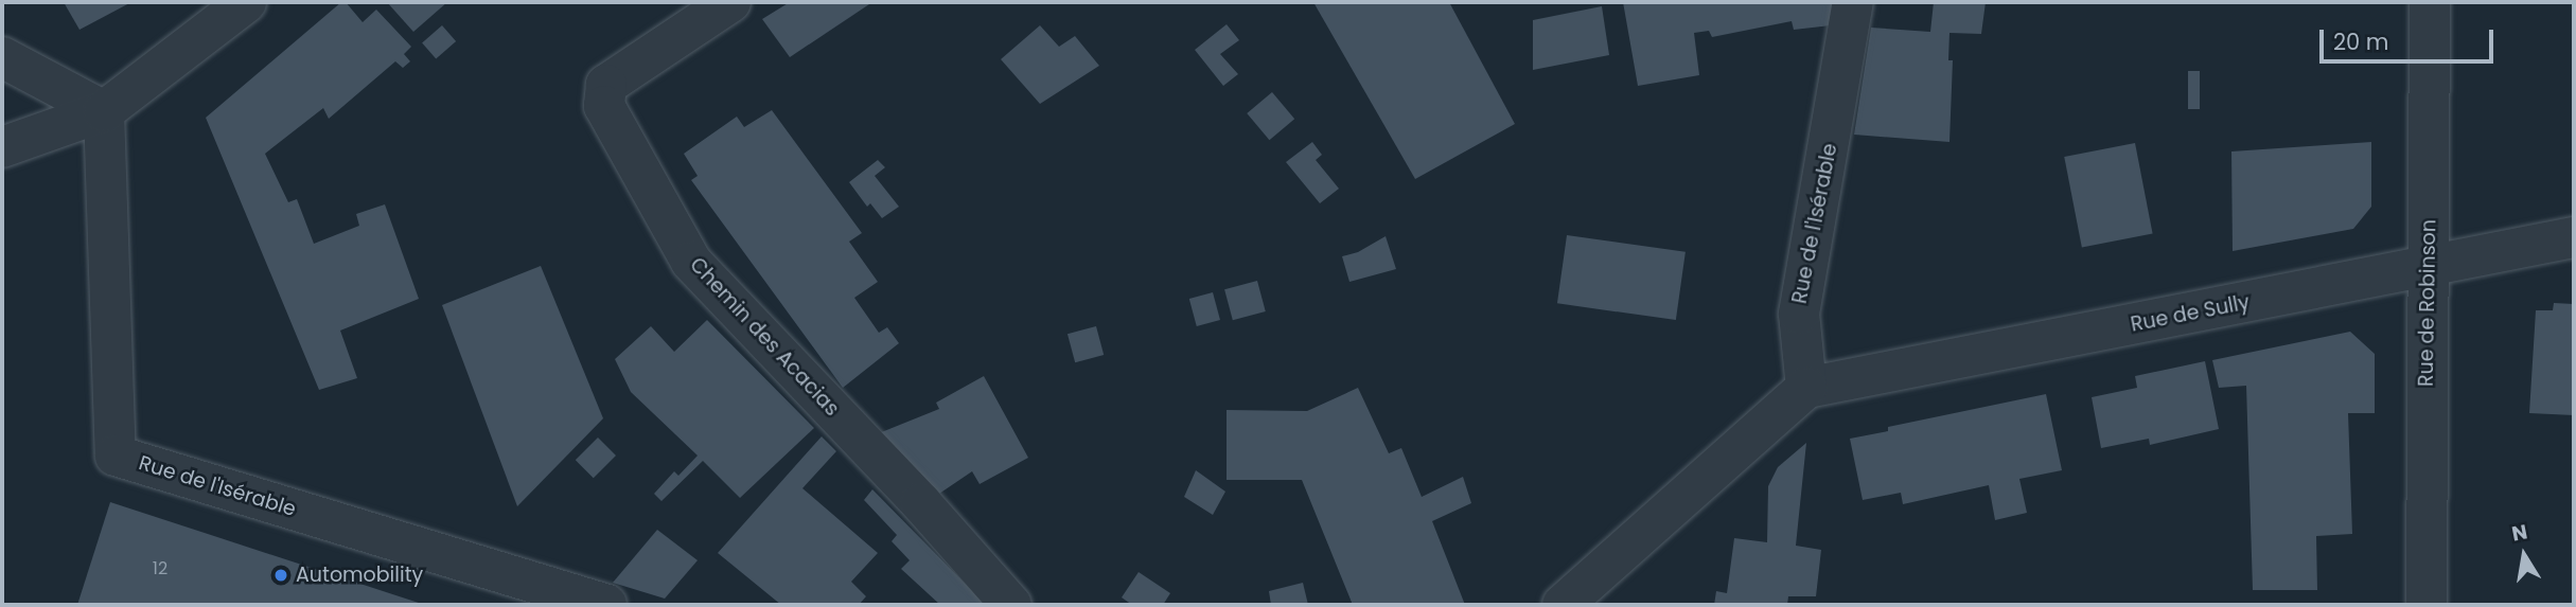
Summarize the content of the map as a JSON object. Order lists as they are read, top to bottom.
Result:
{
  "streets": {
    "street": [
      "Rue de l'Isérable",
      "Rue de Robinson",
      "Rue de Sully",
      "Chemin des Acacias"
    ]
  },
  "crossings": [
    ["Rue de l'Isérable", "Rue de Sully"],
    ["Rue de Robinson", "Rue de Sully"]
  ],
  "places": ["Automobility"],
  "house_numbers": ["12"],
  "scale_bar": "20 m",
  "north": "top"
}
